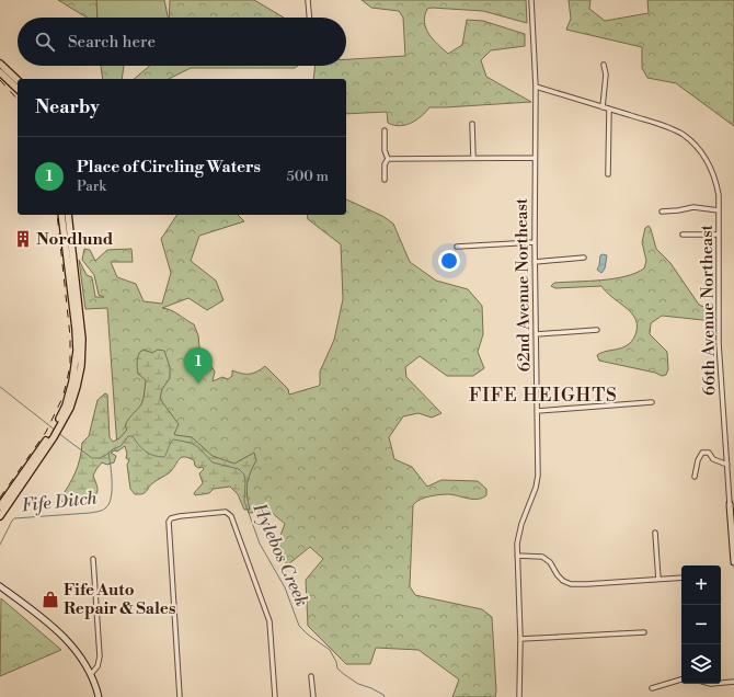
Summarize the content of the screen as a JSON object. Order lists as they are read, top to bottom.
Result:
{
  "streets": {
    "street": ["62nd Avenue Northeast", "66th Avenue Northeast"]
  },
  "crossings": [
    ["62nd Avenue Northeast", "66th Avenue Northeast"]
  ],
  "districts": ["FIFE HEIGHTS"],
  "water": ["Fife Ditch", "Hylebos Creek"],
  "places": {
    "building": ["Nordlund"],
    "shop": ["Fife Auto Repair & Sales"]
  },
  "page": {
    "search": "Search here",
    "heading": "Nearby",
    "list": [
      {
        "mark": "1",
        "name": "Place of Circling Waters",
        "note": "Park",
        "value": "500 m"
      }
    ],
    "pins": "1",
    "map_buttons": ["+", "−"]
  }
}
